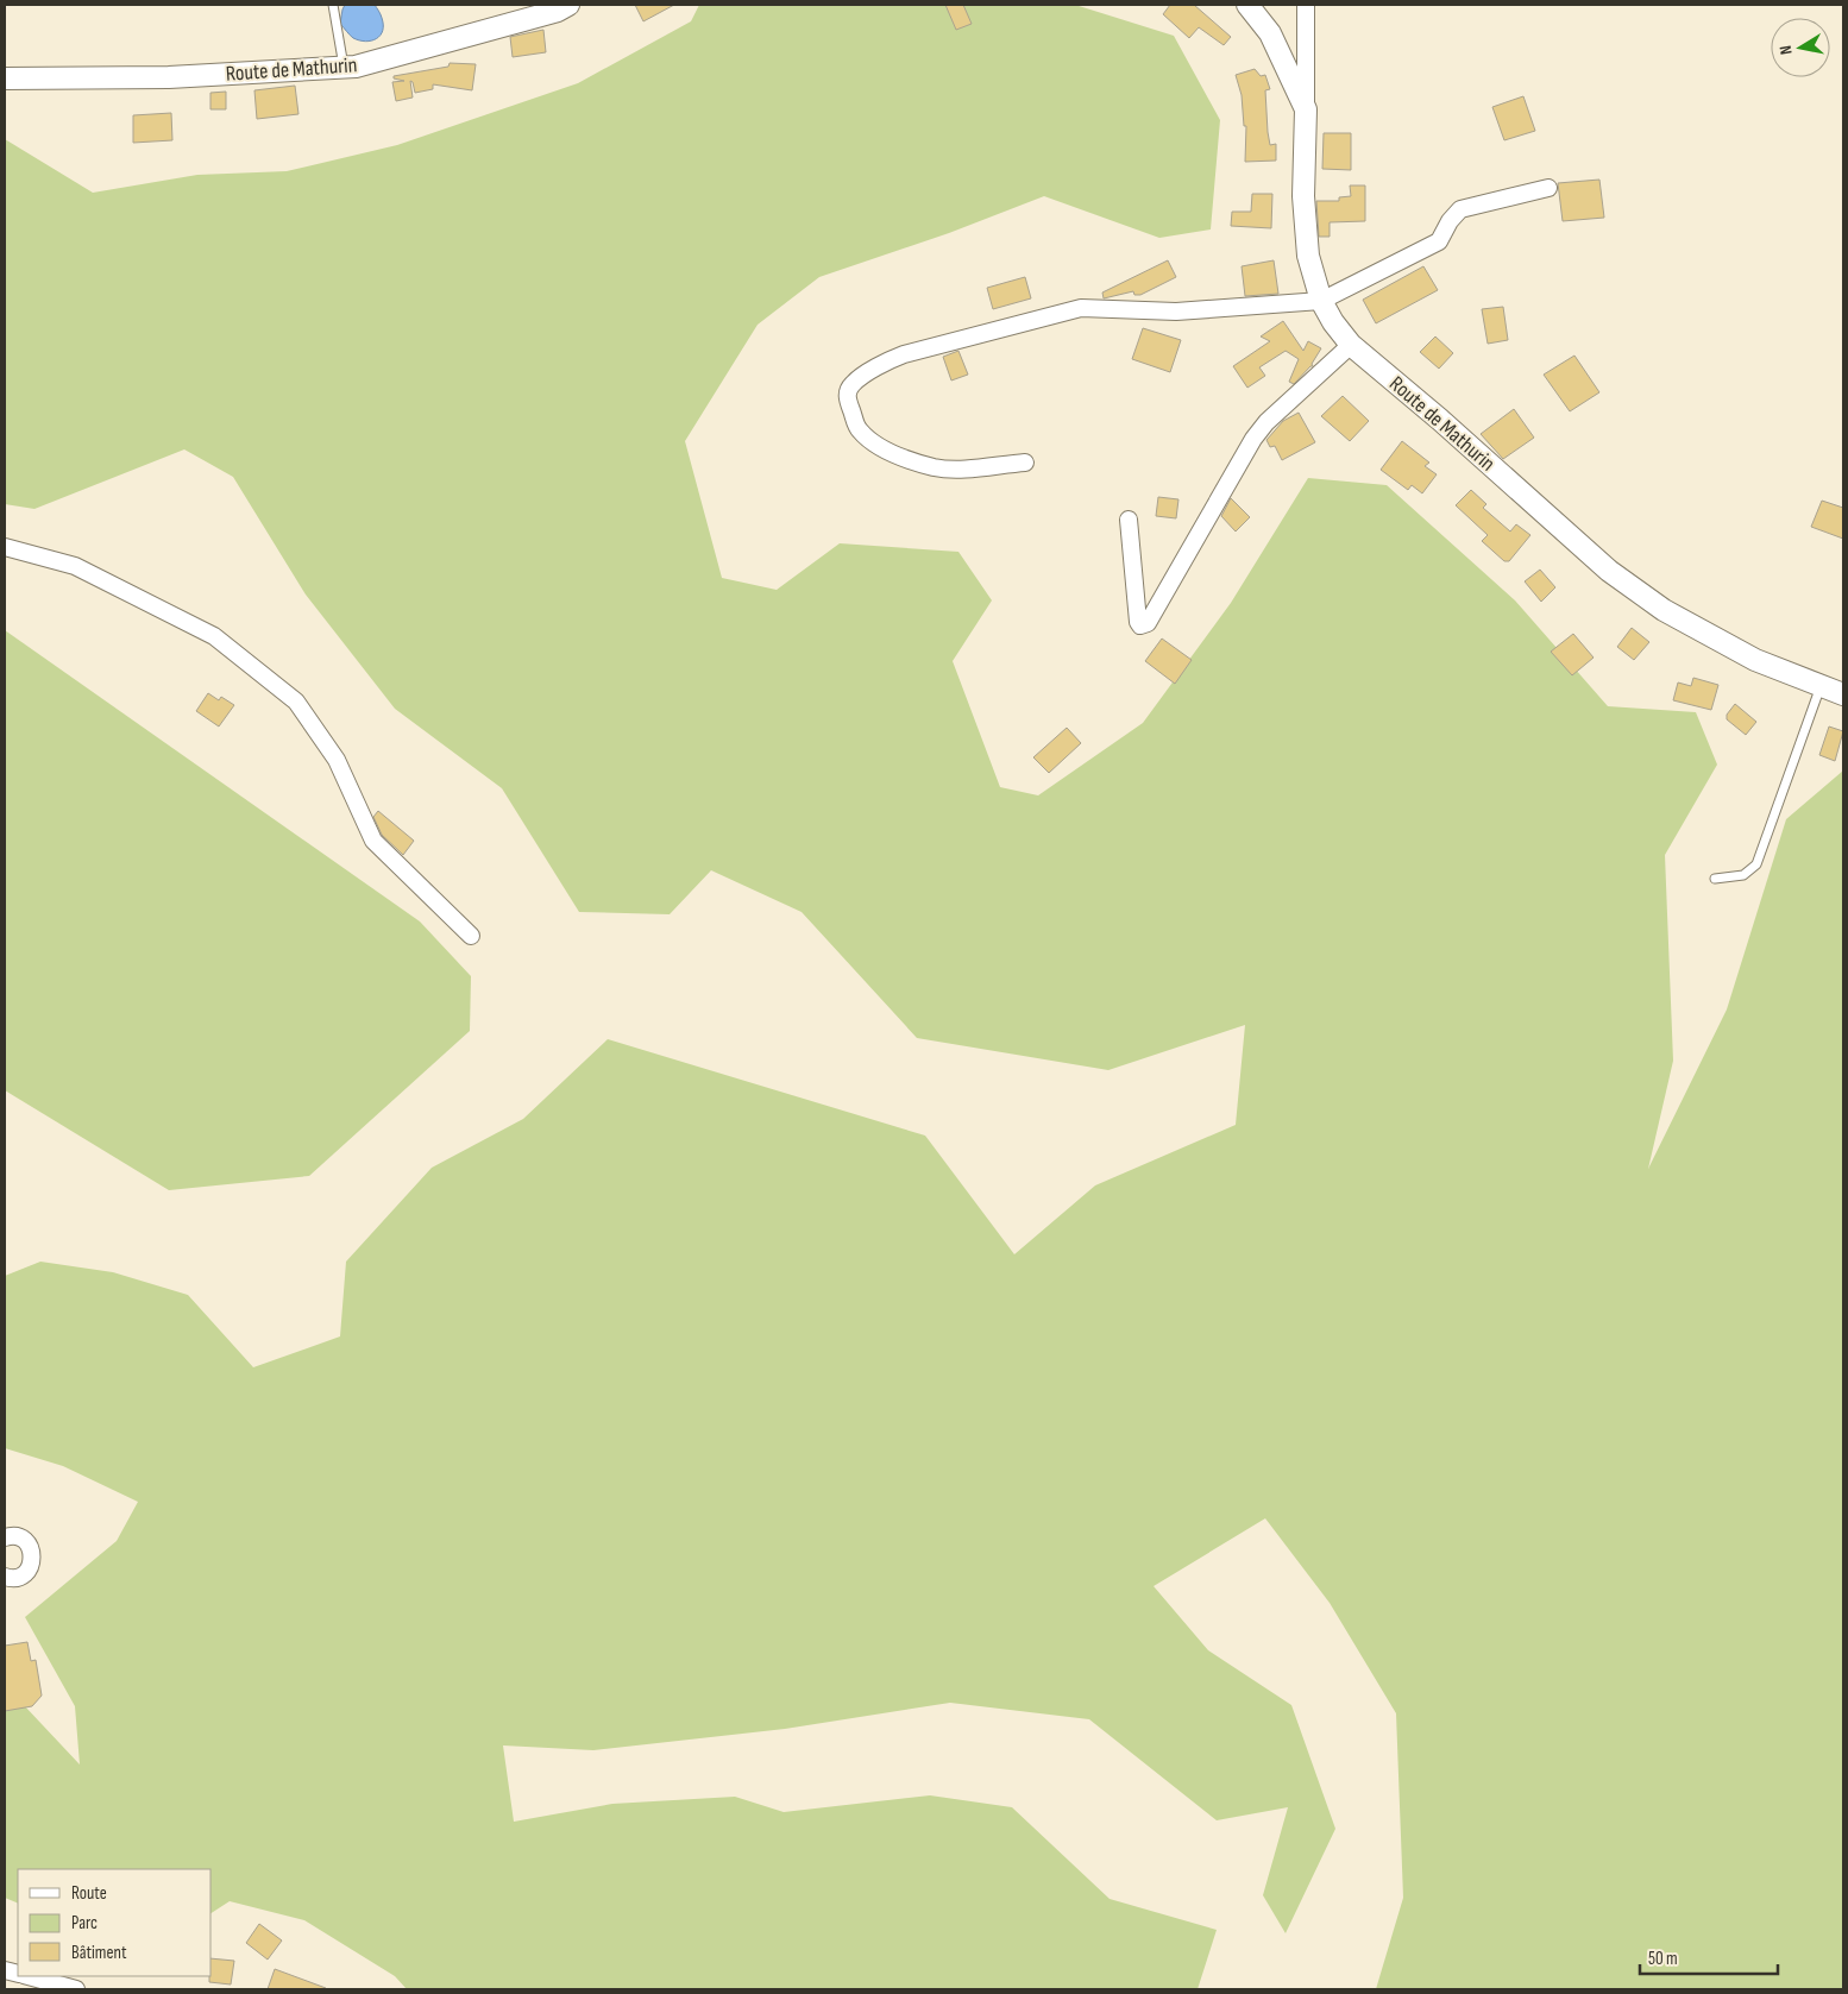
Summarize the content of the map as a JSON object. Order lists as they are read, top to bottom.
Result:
{
  "streets": {
    "street": ["Route de Mathurin"]
  },
  "legend": ["Route", "Parc", "Bâtiment"],
  "scale_bar": "50 m",
  "north": "left"
}
